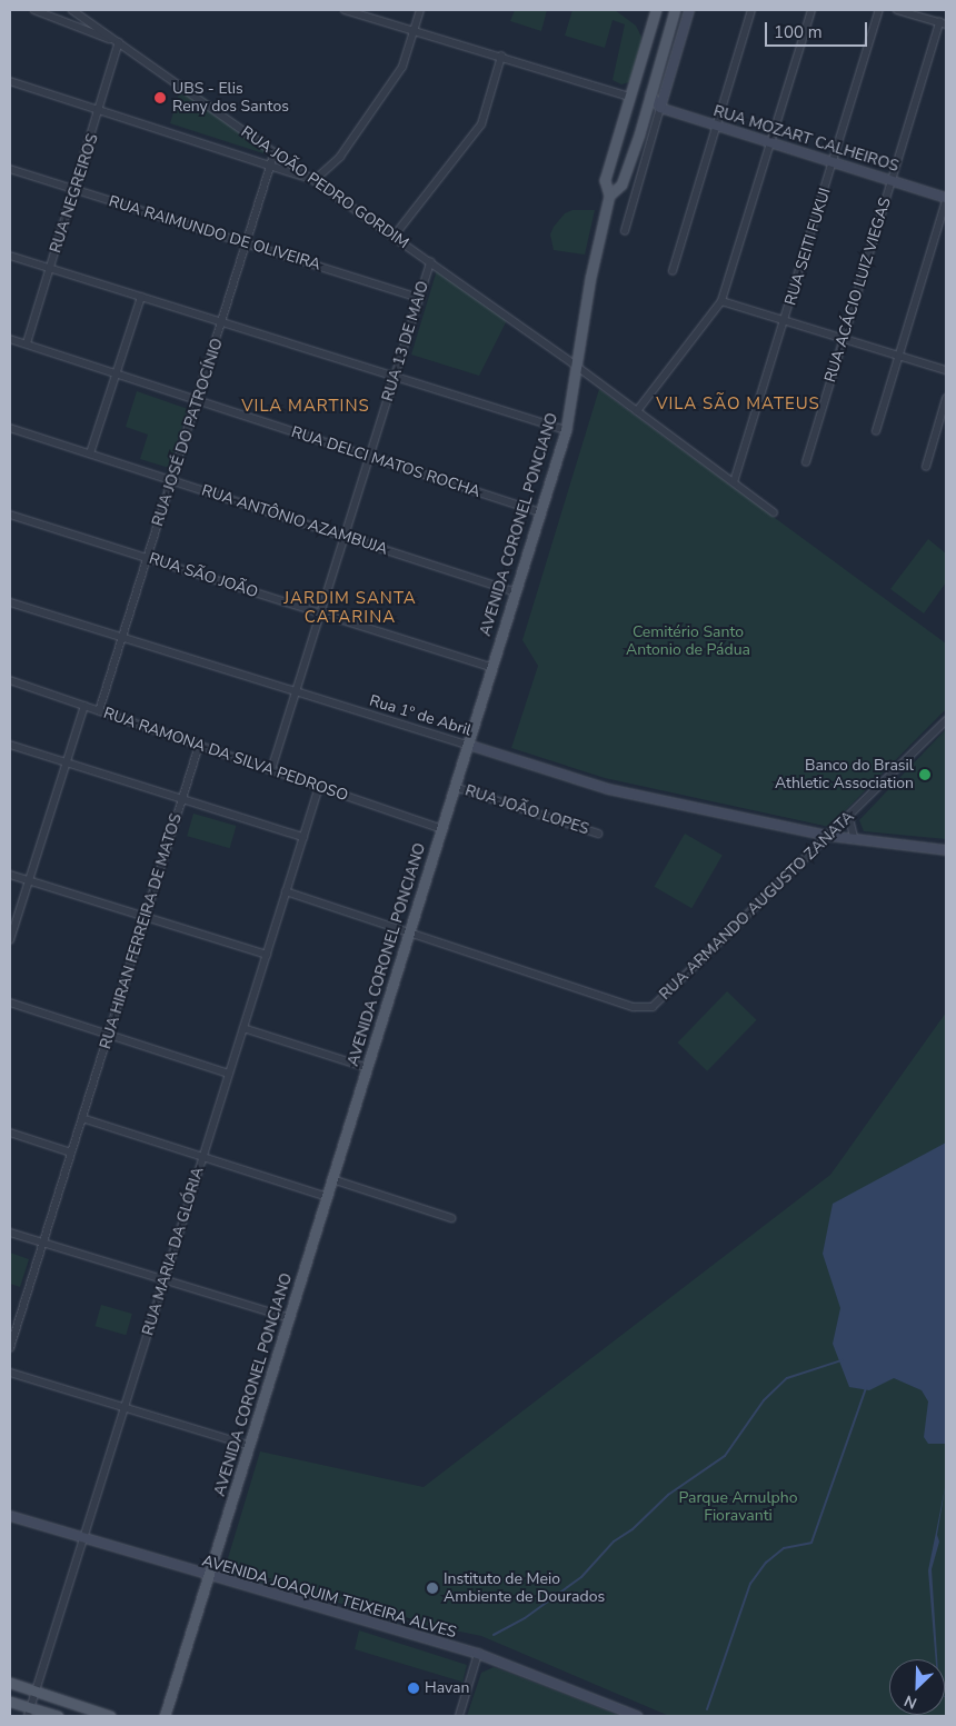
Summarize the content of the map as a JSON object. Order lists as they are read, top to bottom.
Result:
{
  "streets": {
    "main road": ["AVENIDA CORONEL PONCIANO"],
    "street": [
      "RUA MOZART CALHEIROS",
      "RUA JOÃO PEDRO GORDIM",
      "RUA NEGREIROS",
      "RUA RAIMUNDO DE OLIVEIRA",
      "RUA SEITI FUKUI",
      "RUA ACÁCIO LUIZ VIEGAS",
      "RUA 13 DE MAIO",
      "RUA JOSÉ DO PATROCÍNIO",
      "RUA DELCI MATOS ROCHA",
      "RUA ANTÔNIO AZAMBUJA",
      "RUA SÃO JOÃO",
      "Rua 1º de Abril",
      "RUA RAMONA DA SILVA PEDROSO",
      "RUA JOÃO LOPES",
      "RUA ARMANDO AUGUSTO ZANATA",
      "RUA HIRAN FERREIRA DE MATOS",
      "RUA MARIA DA GLÓRIA",
      "AVENIDA JOAQUIM TEIXEIRA ALVES"
    ]
  },
  "crossings": [
    ["RUA MOZART CALHEIROS", "RUA SEITI FUKUI"],
    ["RUA MOZART CALHEIROS", "RUA ACÁCIO LUIZ VIEGAS"],
    ["RUA JOÃO PEDRO GORDIM", "RUA NEGREIROS"],
    ["RUA JOÃO PEDRO GORDIM", "RUA SEITI FUKUI"],
    ["RUA JOÃO PEDRO GORDIM", "RUA 13 DE MAIO"],
    ["RUA JOÃO PEDRO GORDIM", "RUA JOSÉ DO PATROCÍNIO"],
    ["RUA JOÃO PEDRO GORDIM", "AVENIDA CORONEL PONCIANO"],
    ["RUA NEGREIROS", "RUA RAIMUNDO DE OLIVEIRA"],
    ["RUA NEGREIROS", "RUA DELCI MATOS ROCHA"],
    ["RUA RAIMUNDO DE OLIVEIRA", "RUA 13 DE MAIO"],
    ["RUA RAIMUNDO DE OLIVEIRA", "RUA JOSÉ DO PATROCÍNIO"],
    ["RUA 13 DE MAIO", "RUA DELCI MATOS ROCHA"],
    ["RUA 13 DE MAIO", "RUA ANTÔNIO AZAMBUJA"],
    ["RUA 13 DE MAIO", "RUA SÃO JOÃO"],
    ["RUA 13 DE MAIO", "Rua 1º de Abril"],
    ["RUA 13 DE MAIO", "RUA RAMONA DA SILVA PEDROSO"],
    ["RUA JOSÉ DO PATROCÍNIO", "RUA DELCI MATOS ROCHA"],
    ["RUA JOSÉ DO PATROCÍNIO", "RUA ANTÔNIO AZAMBUJA"],
    ["RUA JOSÉ DO PATROCÍNIO", "RUA SÃO JOÃO"],
    ["RUA JOSÉ DO PATROCÍNIO", "Rua 1º de Abril"],
    ["RUA JOSÉ DO PATROCÍNIO", "RUA RAMONA DA SILVA PEDROSO"],
    ["RUA DELCI MATOS ROCHA", "AVENIDA CORONEL PONCIANO"],
    ["RUA ANTÔNIO AZAMBUJA", "AVENIDA CORONEL PONCIANO"],
    ["AVENIDA CORONEL PONCIANO", "RUA SÃO JOÃO"],
    ["AVENIDA CORONEL PONCIANO", "Rua 1º de Abril"],
    ["AVENIDA CORONEL PONCIANO", "RUA RAMONA DA SILVA PEDROSO"],
    ["AVENIDA CORONEL PONCIANO", "RUA JOÃO LOPES"],
    ["AVENIDA CORONEL PONCIANO", "RUA ARMANDO AUGUSTO ZANATA"],
    ["AVENIDA CORONEL PONCIANO", "AVENIDA JOAQUIM TEIXEIRA ALVES"],
    ["Rua 1º de Abril", "RUA ARMANDO AUGUSTO ZANATA"],
    ["RUA RAMONA DA SILVA PEDROSO", "RUA HIRAN FERREIRA DE MATOS"],
    ["RUA RAMONA DA SILVA PEDROSO", "RUA MARIA DA GLÓRIA"],
    ["RUA ARMANDO AUGUSTO ZANATA", "RUA MARIA DA GLÓRIA"],
    ["RUA MARIA DA GLÓRIA", "AVENIDA JOAQUIM TEIXEIRA ALVES"]
  ],
  "districts": ["VILA SÃO MATEUS", "VILA MARTINS", "JARDIM SANTA CATARINA"],
  "parks": ["Cemitério Santo Antonio de Pádua", "Parque Arnulpho Fioravanti"],
  "places": [
    "UBS - Elis Reny dos Santos",
    "Banco do Brasil Athletic Association",
    "Instituto de Meio Ambiente de Dourados",
    "Havan"
  ],
  "scale_bar": "100 m",
  "north": "bottom left"
}
